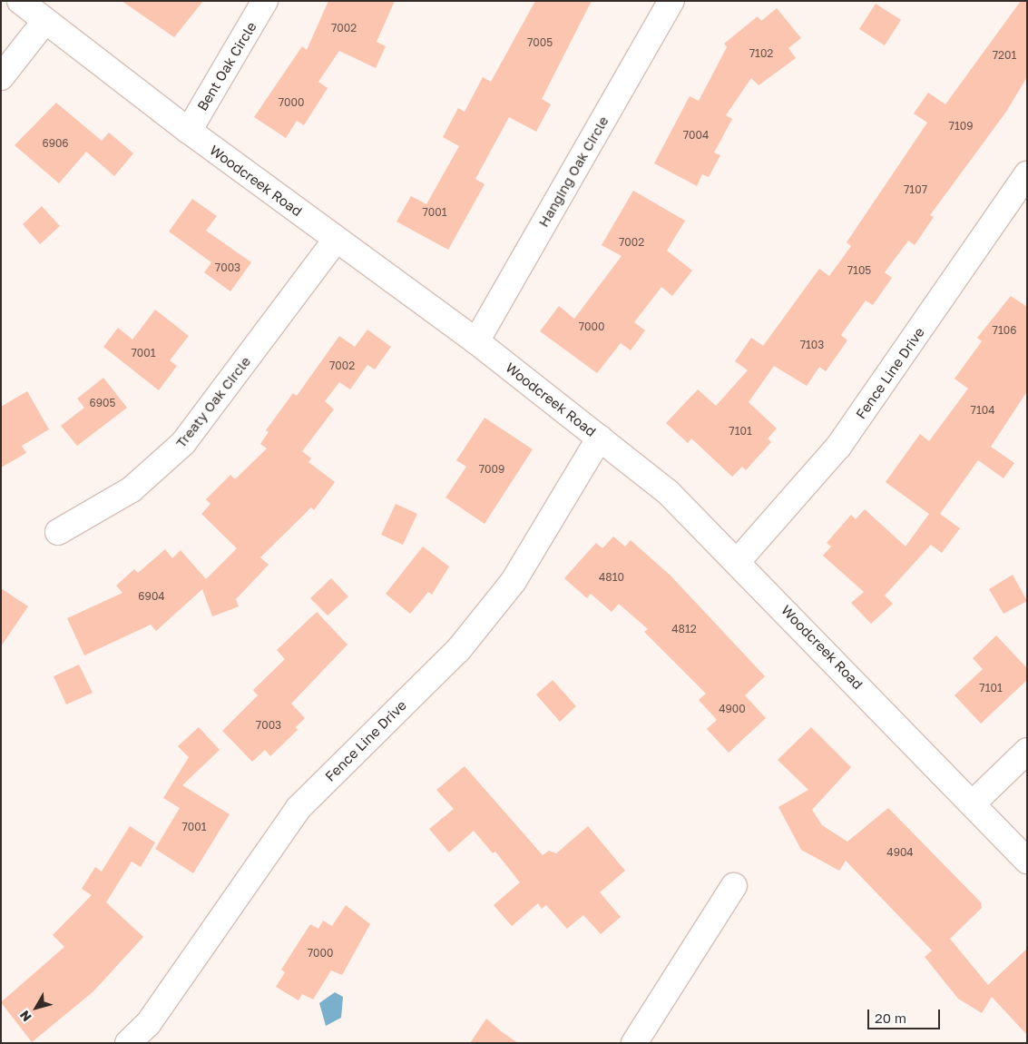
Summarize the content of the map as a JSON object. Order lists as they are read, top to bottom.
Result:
{
  "streets": {
    "street": [
      "Bent Oak Circle",
      "Hanging Oak Circle",
      "Woodcreek Road",
      "Fence Line Drive",
      "Treaty Oak Circle"
    ]
  },
  "crossings": [
    ["Bent Oak Circle", "Woodcreek Road"],
    ["Hanging Oak Circle", "Woodcreek Road"],
    ["Woodcreek Road", "Fence Line Drive"],
    ["Woodcreek Road", "Treaty Oak Circle"]
  ],
  "house_numbers": [
    "7002",
    "7005",
    "7102",
    "7201",
    "7000",
    "7109",
    "7004",
    "6906",
    "7107",
    "7001",
    "7002",
    "7003",
    "7105",
    "7000",
    "7106",
    "7103",
    "7001",
    "7002",
    "6905",
    "7104",
    "7101",
    "7009",
    "4810",
    "6904",
    "4812",
    "7101",
    "4900",
    "7003",
    "7001",
    "4904",
    "7000"
  ],
  "scale_bar": "20 m",
  "north": "bottom left"
}
